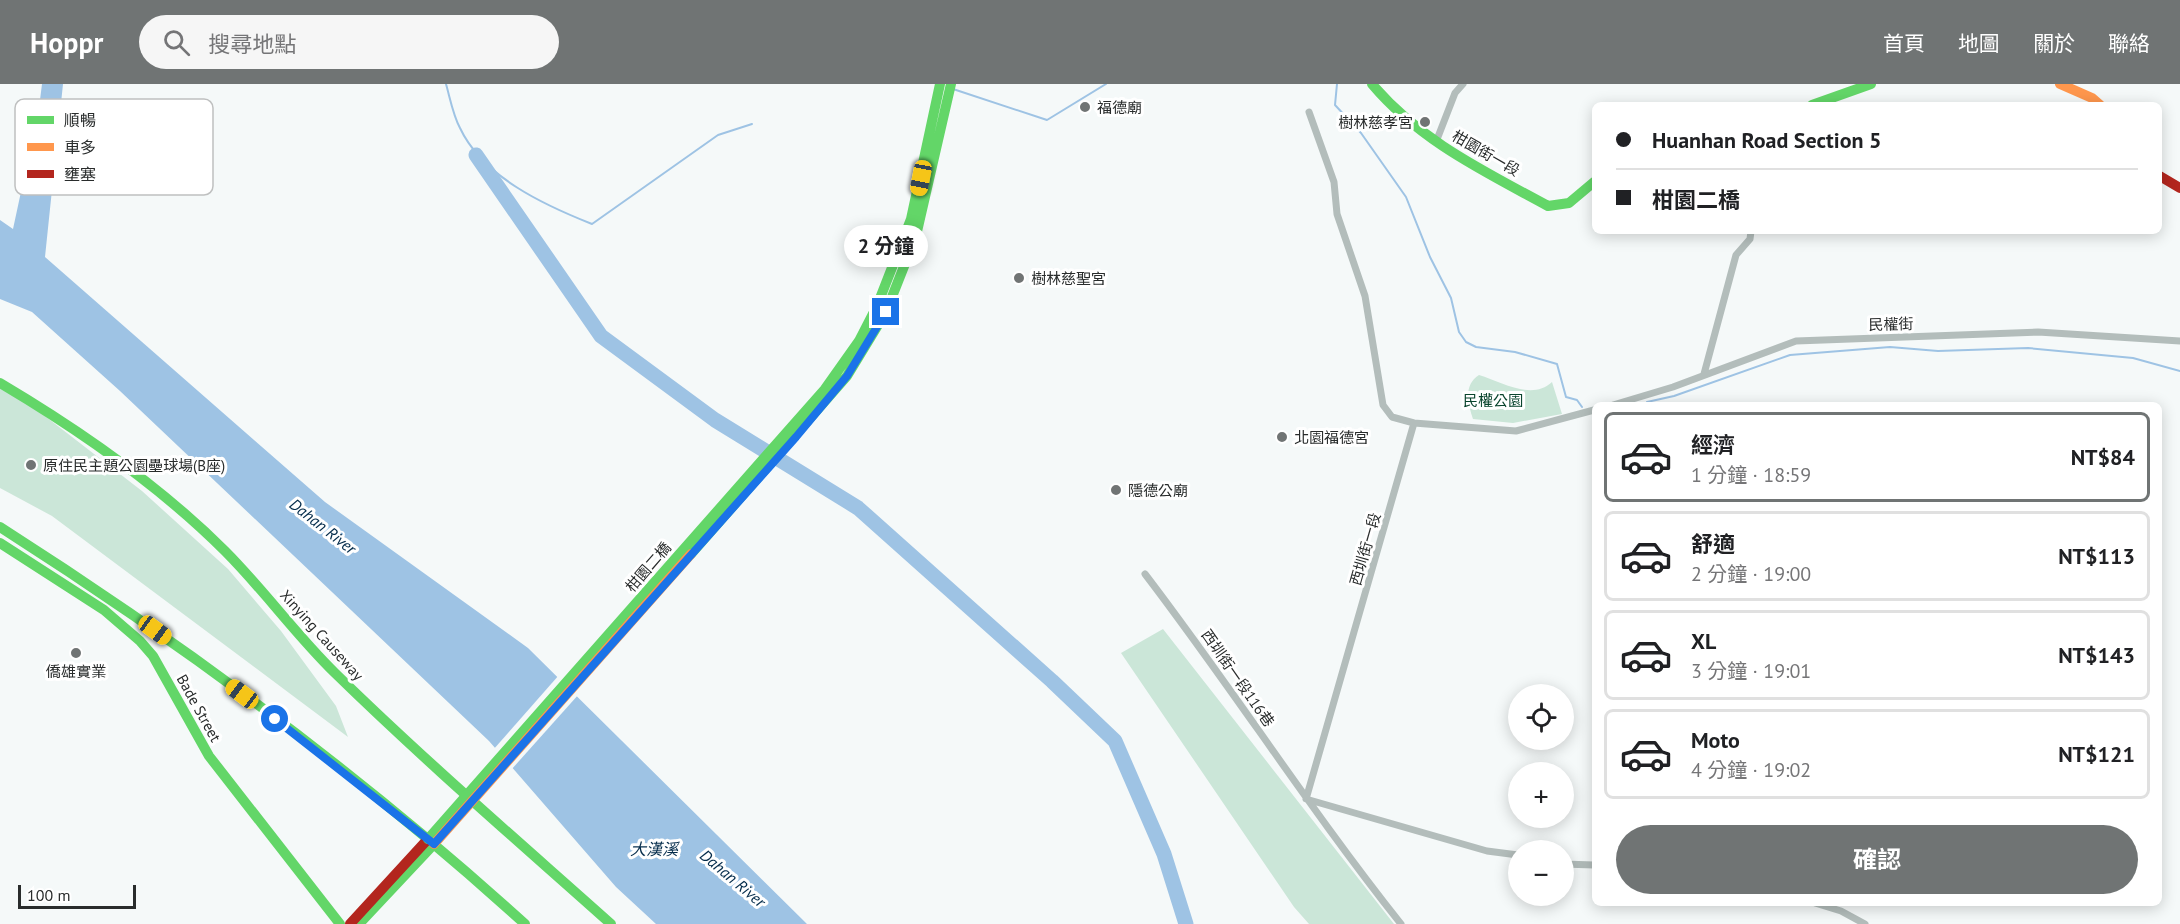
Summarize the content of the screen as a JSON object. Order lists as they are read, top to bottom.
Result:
{
  "streets": {
    "street": [
      "柑園街一段",
      "民權街",
      "西圳街一段",
      "柑園二橋",
      "Xinying Causeway",
      "西圳街一段116巷",
      "Bade Street"
    ]
  },
  "crossings": [
    ["西圳街一段", "西圳街一段116巷"]
  ],
  "water": ["Dahan River", "大漢溪"],
  "parks": ["民權公園"],
  "places": [
    "福德廟",
    "樹林慈孝宮",
    "樹林慈聖宮",
    "北園福德宮",
    "原住民主題公園壘球場(B座)",
    "隱德公廟",
    "僑雄實業"
  ],
  "legend": ["順暢", "車多", "壅塞"],
  "scale_bar": "100 m",
  "page": {
    "header": "Hoppr",
    "search": "搜尋地點",
    "nav": [
      "首頁",
      "地圖",
      "關於",
      "聯絡"
    ],
    "banner": ["Huanhan Road Section 5", "柑園二橋"],
    "bubble": "2 分鐘",
    "list": [
      {
        "name": "經濟",
        "note": "1 分鐘 · 18:59",
        "value": "NT$84"
      },
      {
        "name": "舒適",
        "note": "2 分鐘 · 19:00",
        "value": "NT$113"
      },
      {
        "name": "XL",
        "note": "3 分鐘 · 19:01",
        "value": "NT$143"
      },
      {
        "name": "Moto",
        "note": "4 分鐘 · 19:02",
        "value": "NT$121"
      }
    ],
    "map_buttons": ["+", "−"],
    "buttons": "確認",
    "scale": "100 m"
  }
}
